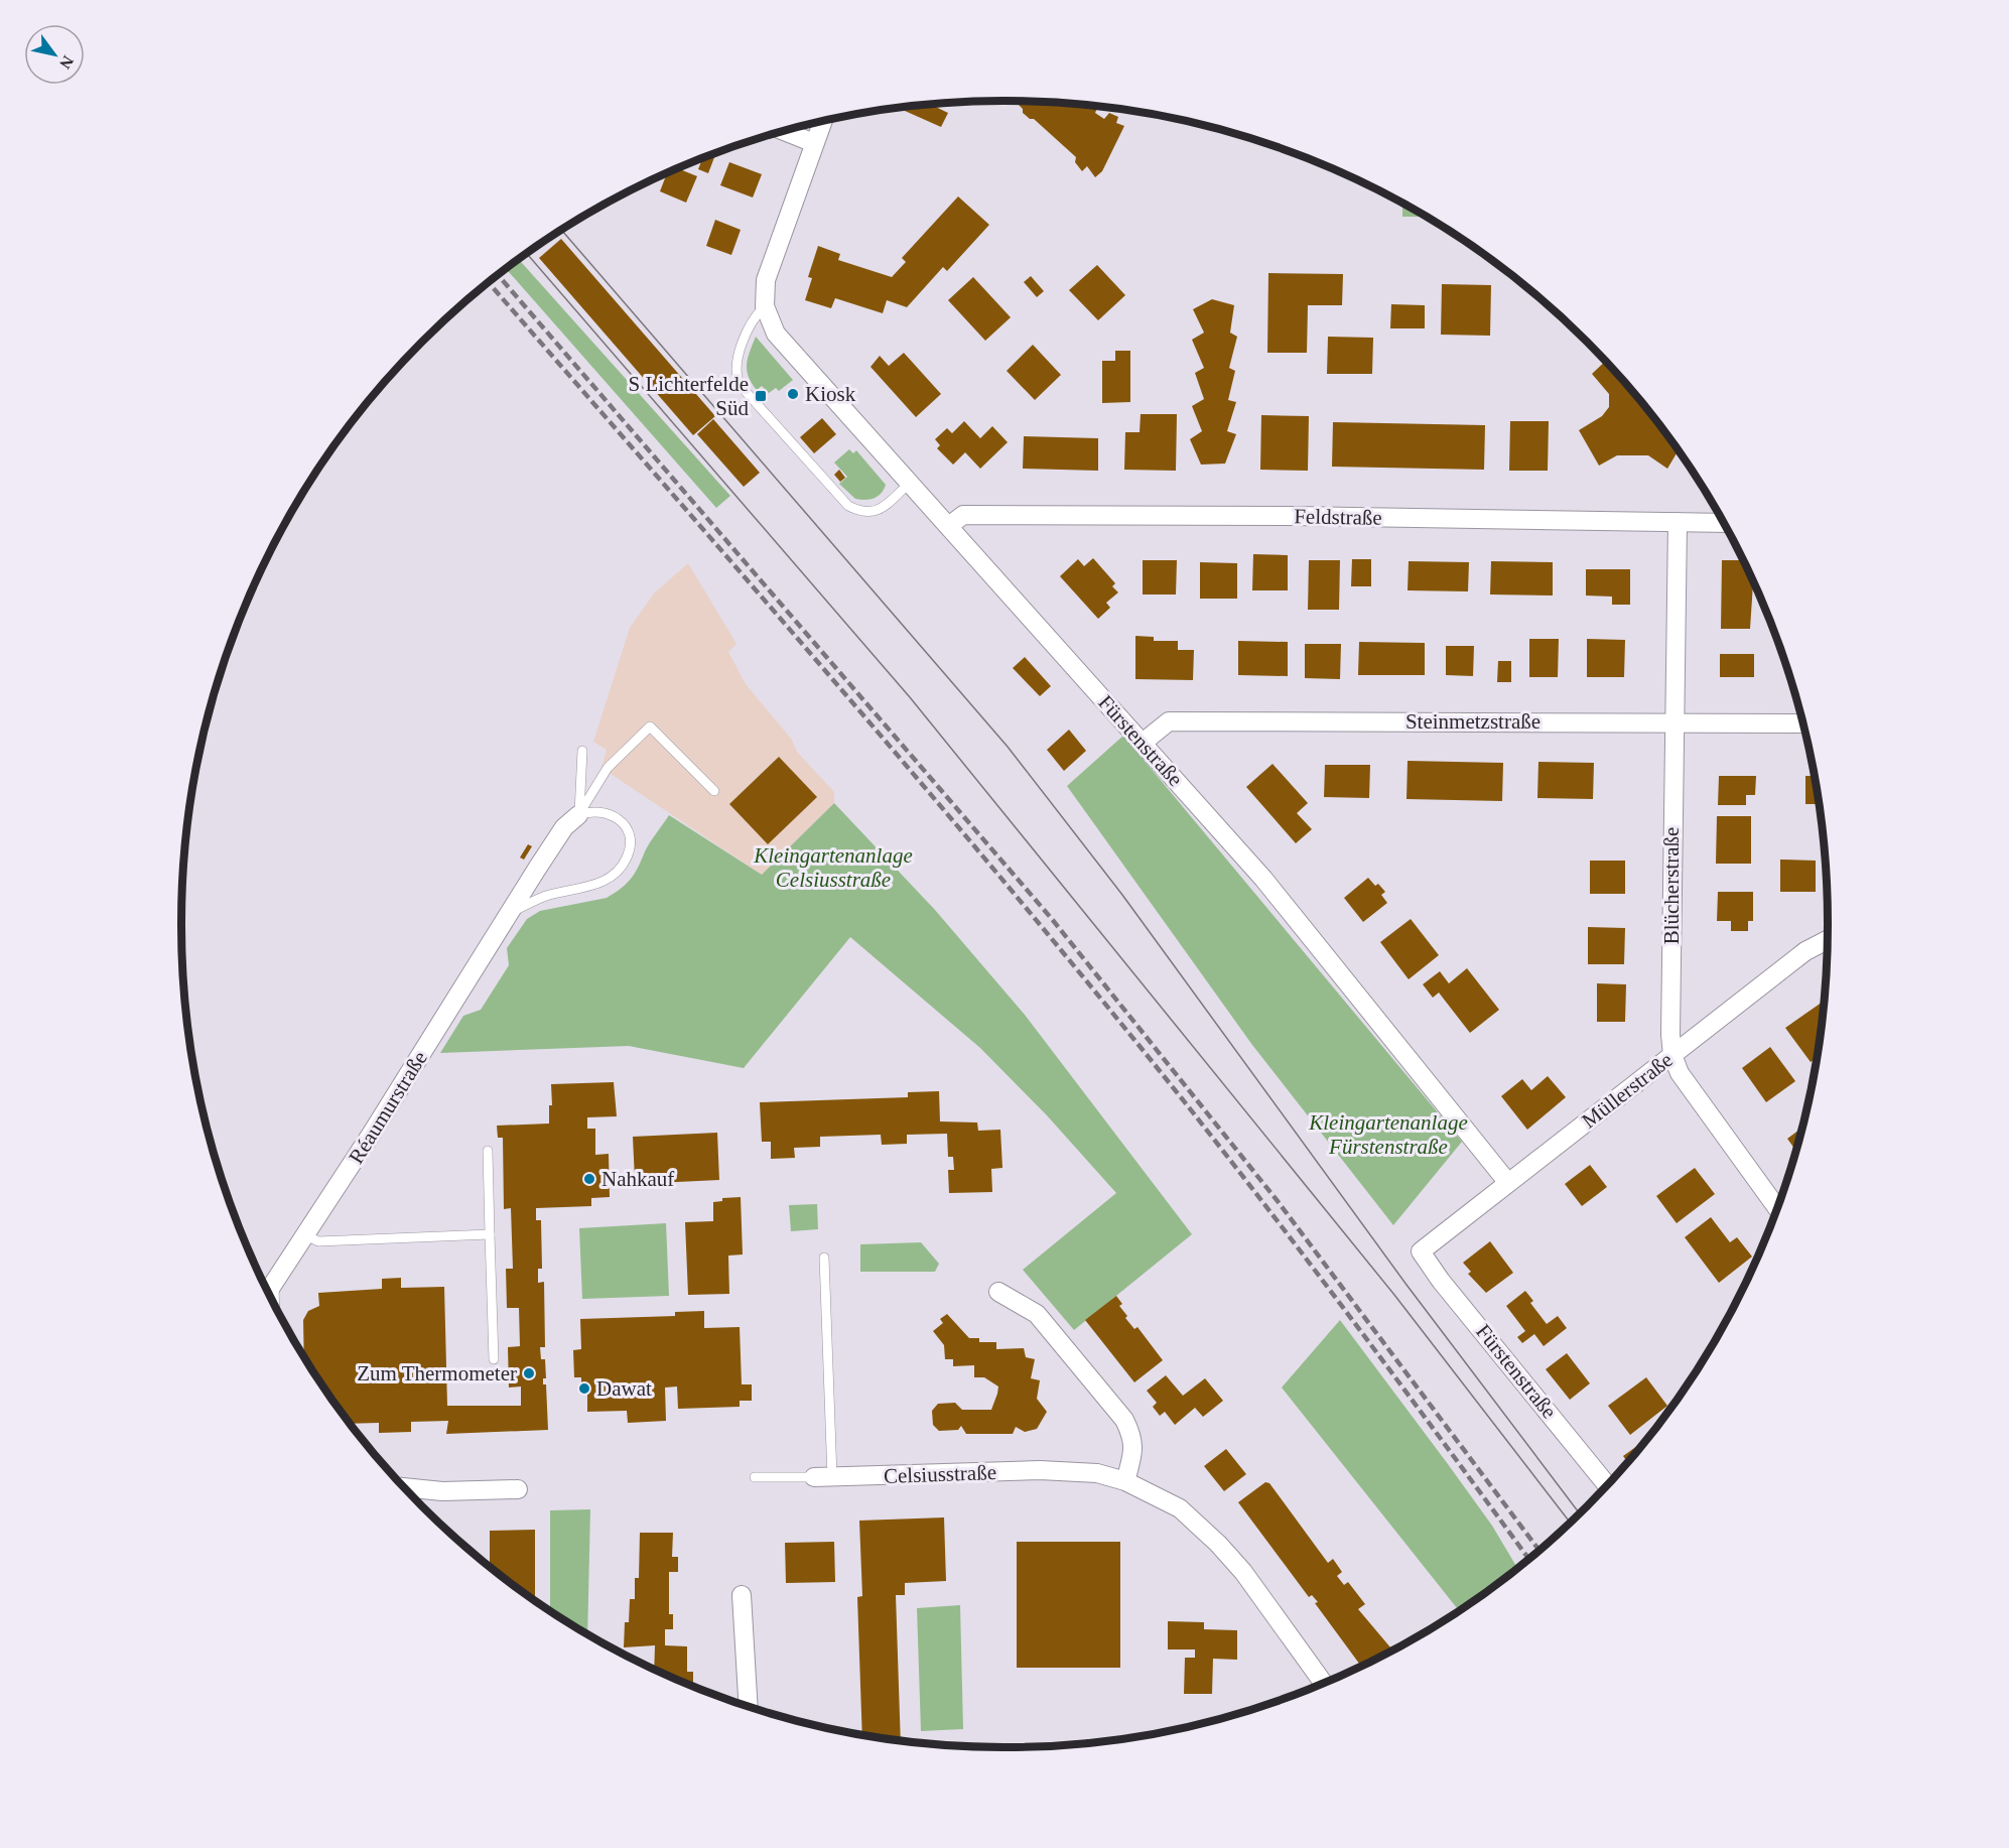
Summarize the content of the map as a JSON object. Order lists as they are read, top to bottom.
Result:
{
  "streets": {
    "street": [
      "Feldstraße",
      "Steinmetzstraße",
      "Fürstenstraße",
      "Blücherstraße",
      "Müllerstraße",
      "Réaumurstraße",
      "Celsiusstraße"
    ]
  },
  "crossings": [
    ["Feldstraße", "Fürstenstraße"],
    ["Feldstraße", "Blücherstraße"],
    ["Steinmetzstraße", "Fürstenstraße"],
    ["Steinmetzstraße", "Blücherstraße"],
    ["Fürstenstraße", "Müllerstraße"],
    ["Blücherstraße", "Müllerstraße"]
  ],
  "parks": ["Kleingartenanlage Celsiusstraße", "Kleingartenanlage Fürstenstraße"],
  "places": {
    "other": [
      "Kiosk",
      "Nahkauf",
      "Zum Thermometer",
      "Dawat"
    ],
    "transit": ["S Lichterfelde Süd"]
  },
  "north": "bottom right"
}
